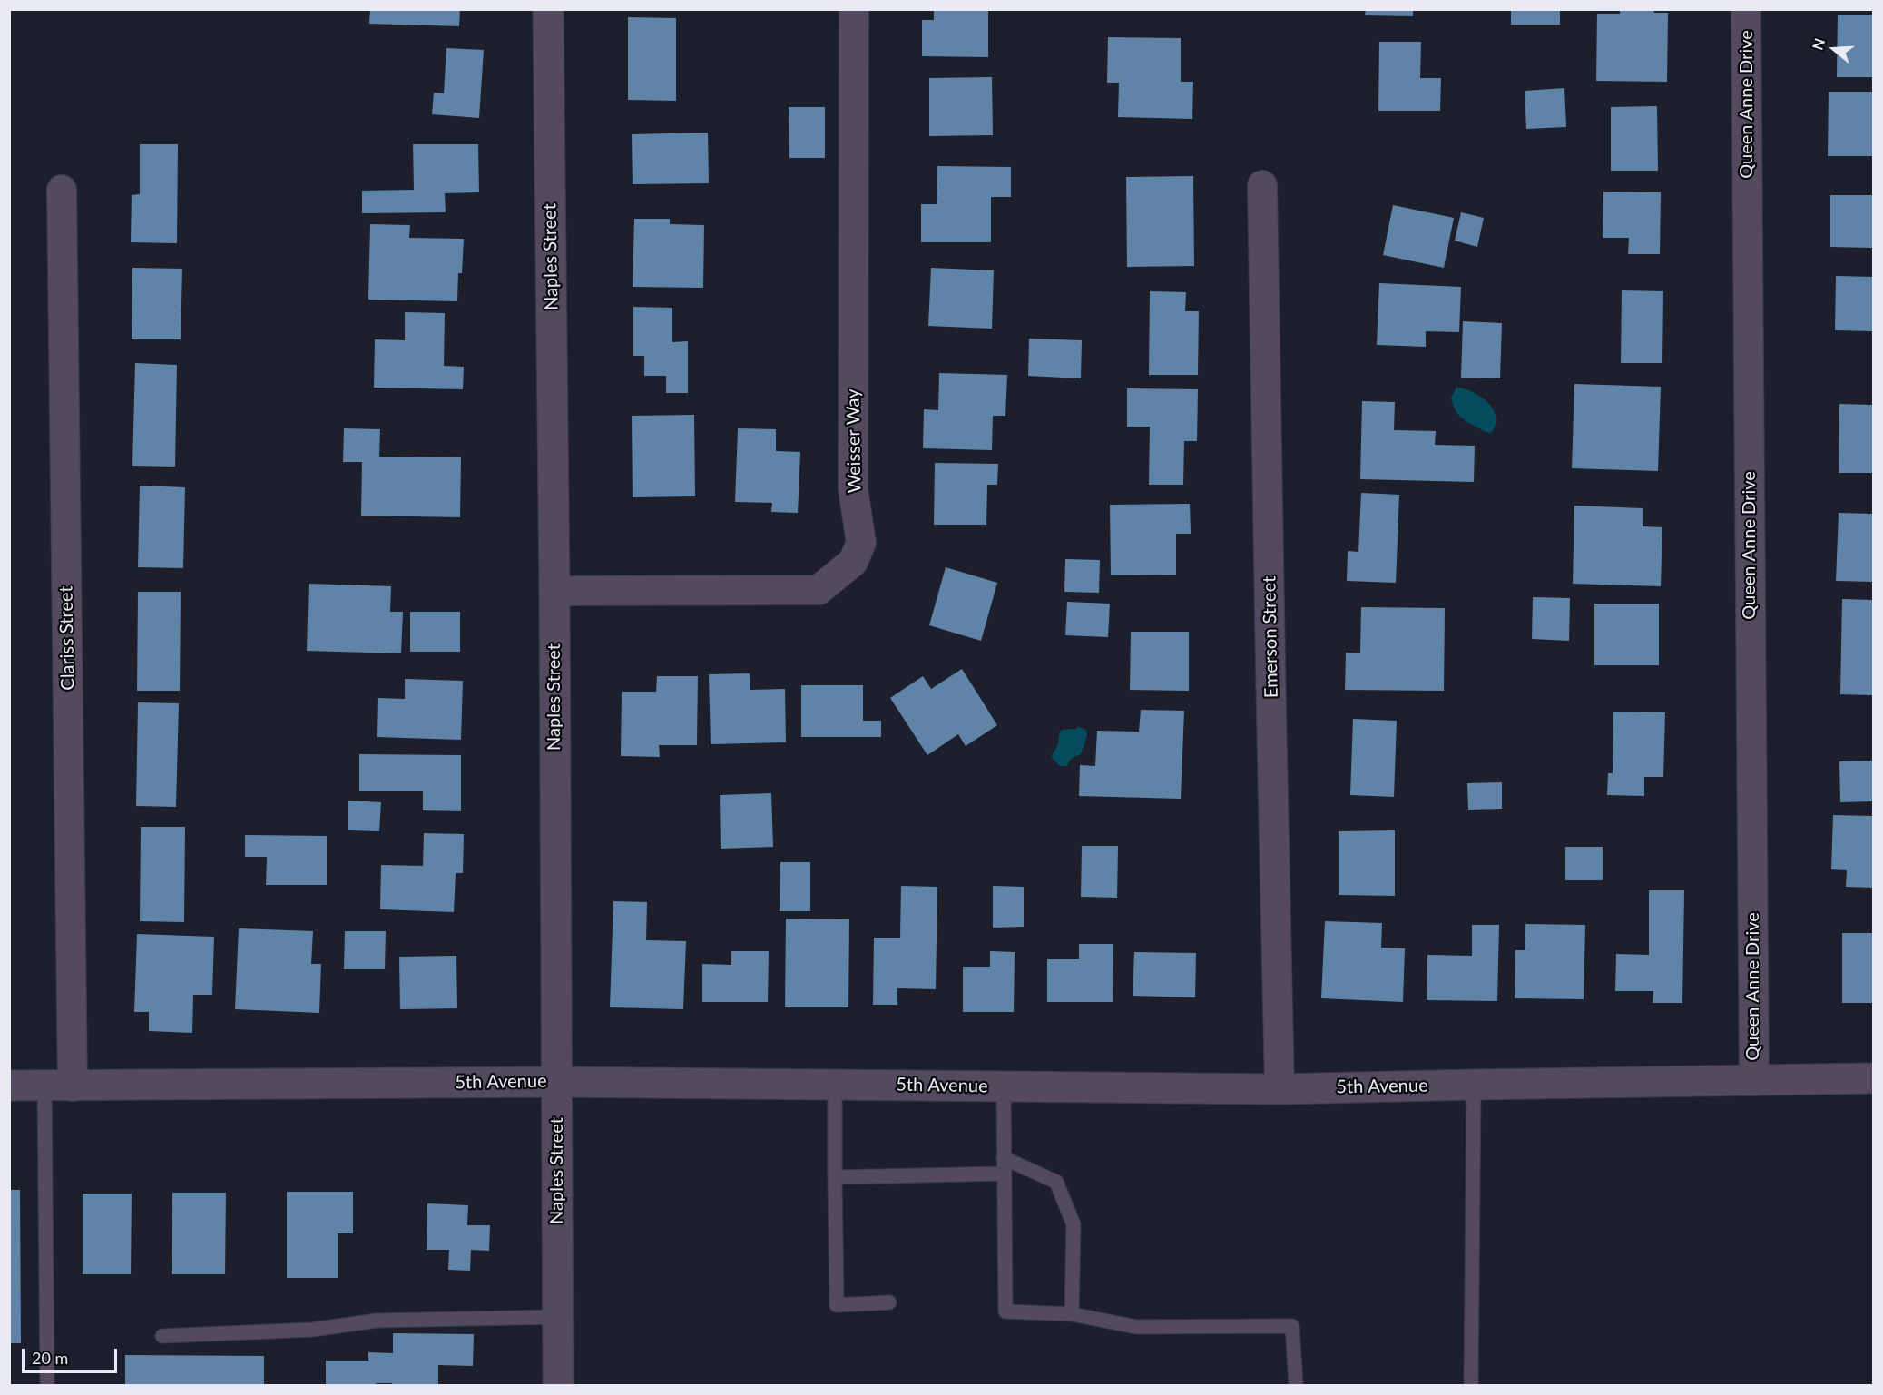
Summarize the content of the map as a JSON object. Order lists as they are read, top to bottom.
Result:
{
  "streets": {
    "street": [
      "Queen Anne Drive",
      "Naples Street",
      "Weisser Way",
      "Emerson Street",
      "Clariss Street",
      "5th Avenue"
    ]
  },
  "crossings": [
    ["Queen Anne Drive", "5th Avenue"],
    ["Naples Street", "Weisser Way"],
    ["Naples Street", "5th Avenue"],
    ["Emerson Street", "5th Avenue"],
    ["Clariss Street", "5th Avenue"]
  ],
  "scale_bar": "20 m",
  "north": "left"
}
